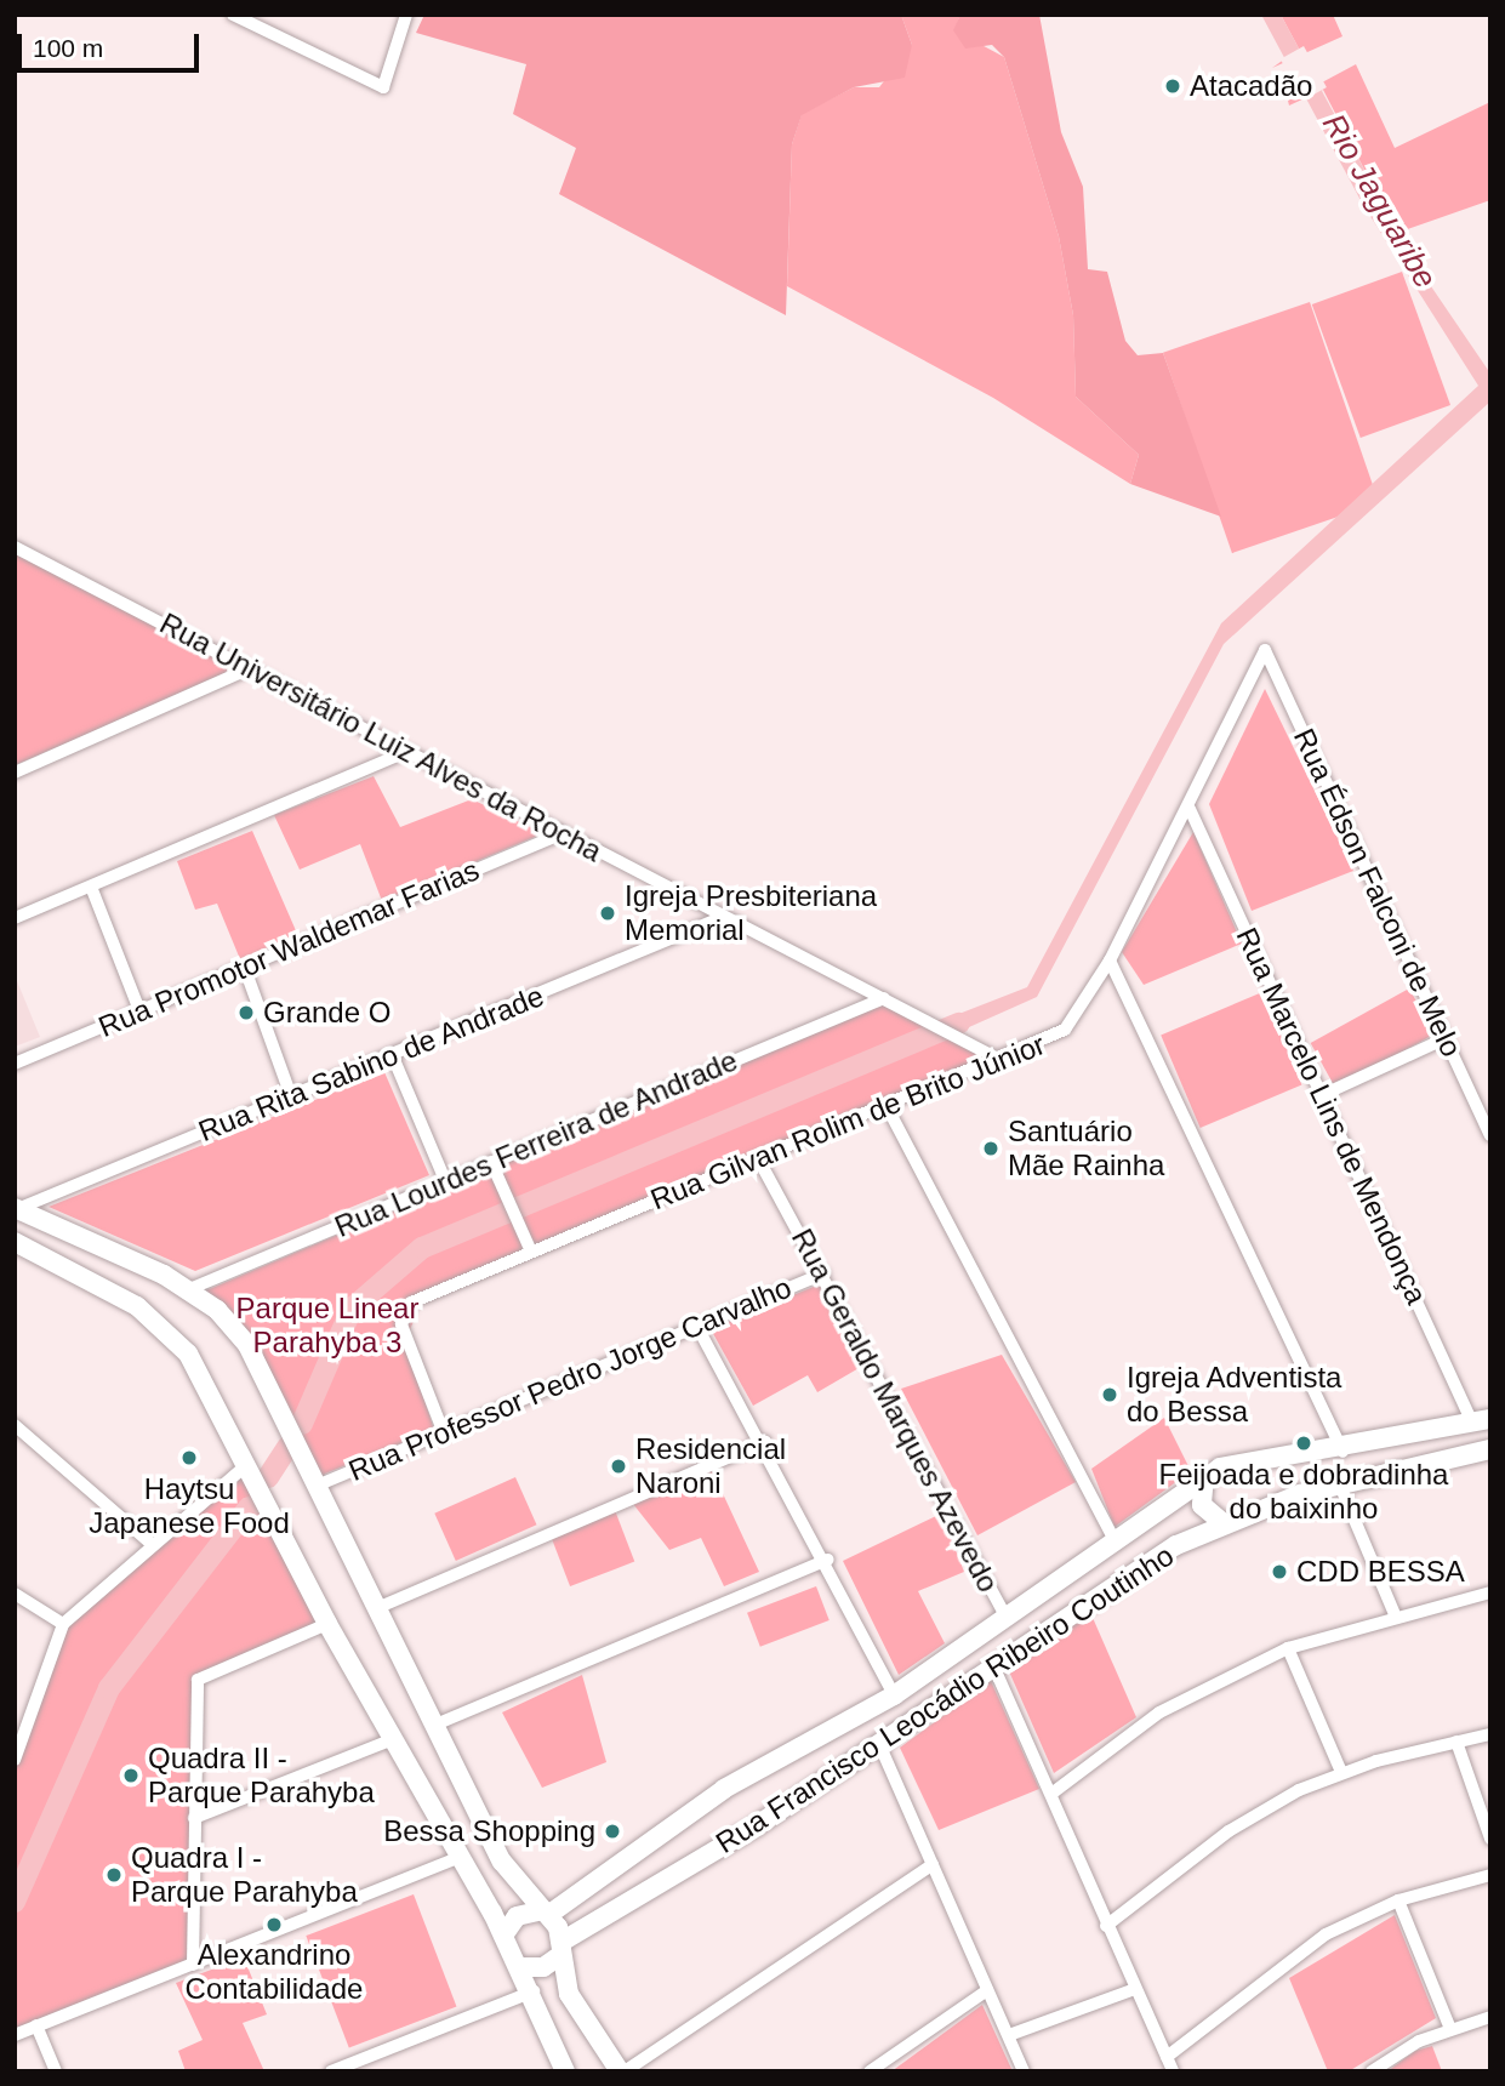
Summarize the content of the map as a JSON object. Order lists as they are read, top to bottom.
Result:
{
  "streets": {
    "main road": ["Rua Francisco Leocádio Ribeiro Coutinho"],
    "street": [
      "Rua Universitário Luiz Alves da Rocha",
      "Rua Édson Falconi de Melo",
      "Rua Promotor Waldemar Farias",
      "Rua Rita Sabino de Andrade",
      "Rua Marcelo Lins de Mendonça",
      "Rua Gilvan Rolim de Brito Júnior",
      "Rua Lourdes Ferreira de Andrade",
      "Rua Professor Pedro Jorge Carvalho",
      "Rua Geraldo Marques Azevedo"
    ]
  },
  "crossings": [
    ["Rua Universitário Luiz Alves da Rocha", "Rua Promotor Waldemar Farias"],
    ["Rua Universitário Luiz Alves da Rocha", "Rua Rita Sabino de Andrade"],
    ["Rua Universitário Luiz Alves da Rocha", "Rua Gilvan Rolim de Brito Júnior"],
    ["Rua Universitário Luiz Alves da Rocha", "Rua Lourdes Ferreira de Andrade"],
    ["Rua Édson Falconi de Melo", "Rua Gilvan Rolim de Brito Júnior"],
    ["Rua Marcelo Lins de Mendonça", "Rua Gilvan Rolim de Brito Júnior"],
    ["Rua Marcelo Lins de Mendonça", "Rua Francisco Leocádio Ribeiro Coutinho"],
    ["Rua Gilvan Rolim de Brito Júnior", "Rua Professor Pedro Jorge Carvalho"],
    ["Rua Gilvan Rolim de Brito Júnior", "Rua Geraldo Marques Azevedo"],
    ["Rua Professor Pedro Jorge Carvalho", "Rua Geraldo Marques Azevedo"],
    ["Rua Geraldo Marques Azevedo", "Rua Francisco Leocádio Ribeiro Coutinho"]
  ],
  "water": ["Rio Jaguaribe"],
  "parks": ["Parque Linear Parahyba 3"],
  "places": [
    "Atacadão",
    "Igreja Presbiteriana Memorial",
    "Grande O",
    "Santuário Mãe Rainha",
    "Igreja Adventista do Bessa",
    "Feijoada e dobradinha do baixinho",
    "Haytsu Japanese Food",
    "Residencial Naroni",
    "CDD BESSA",
    "Quadra II - Parque Parahyba",
    "Bessa Shopping",
    "Quadra I - Parque Parahyba",
    "Alexandrino Contabilidade"
  ],
  "scale_bar": "100 m"
}
